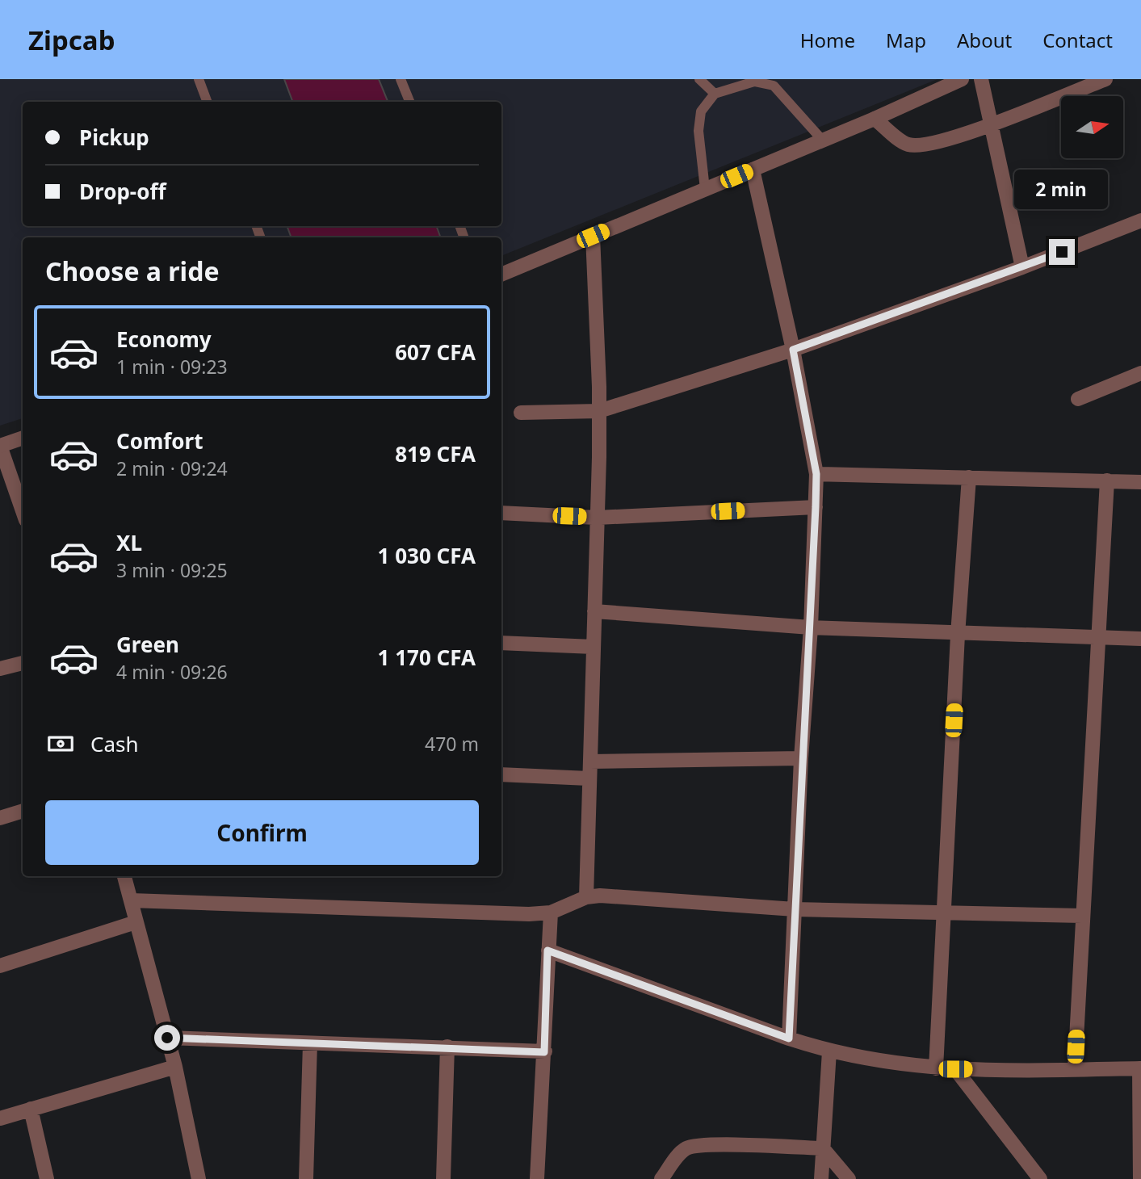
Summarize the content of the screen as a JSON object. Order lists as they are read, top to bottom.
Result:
{
  "north": "right",
  "page": {
    "header": "Zipcab",
    "nav": [
      "Home",
      "Map",
      "About",
      "Contact"
    ],
    "banner": ["Pickup", "Drop-off"],
    "bubble": "2 min",
    "heading": "Choose a ride",
    "list": [
      {
        "name": "Economy",
        "note": "1 min · 09:23",
        "value": "607 CFA"
      },
      {
        "name": "Comfort",
        "note": "2 min · 09:24",
        "value": "819 CFA"
      },
      {
        "name": "XL",
        "note": "3 min · 09:25",
        "value": "1 030 CFA"
      },
      {
        "name": "Green",
        "note": "4 min · 09:26",
        "value": "1 170 CFA"
      }
    ],
    "pay": ["Cash", "470 m"],
    "buttons": "Confirm"
  }
}
